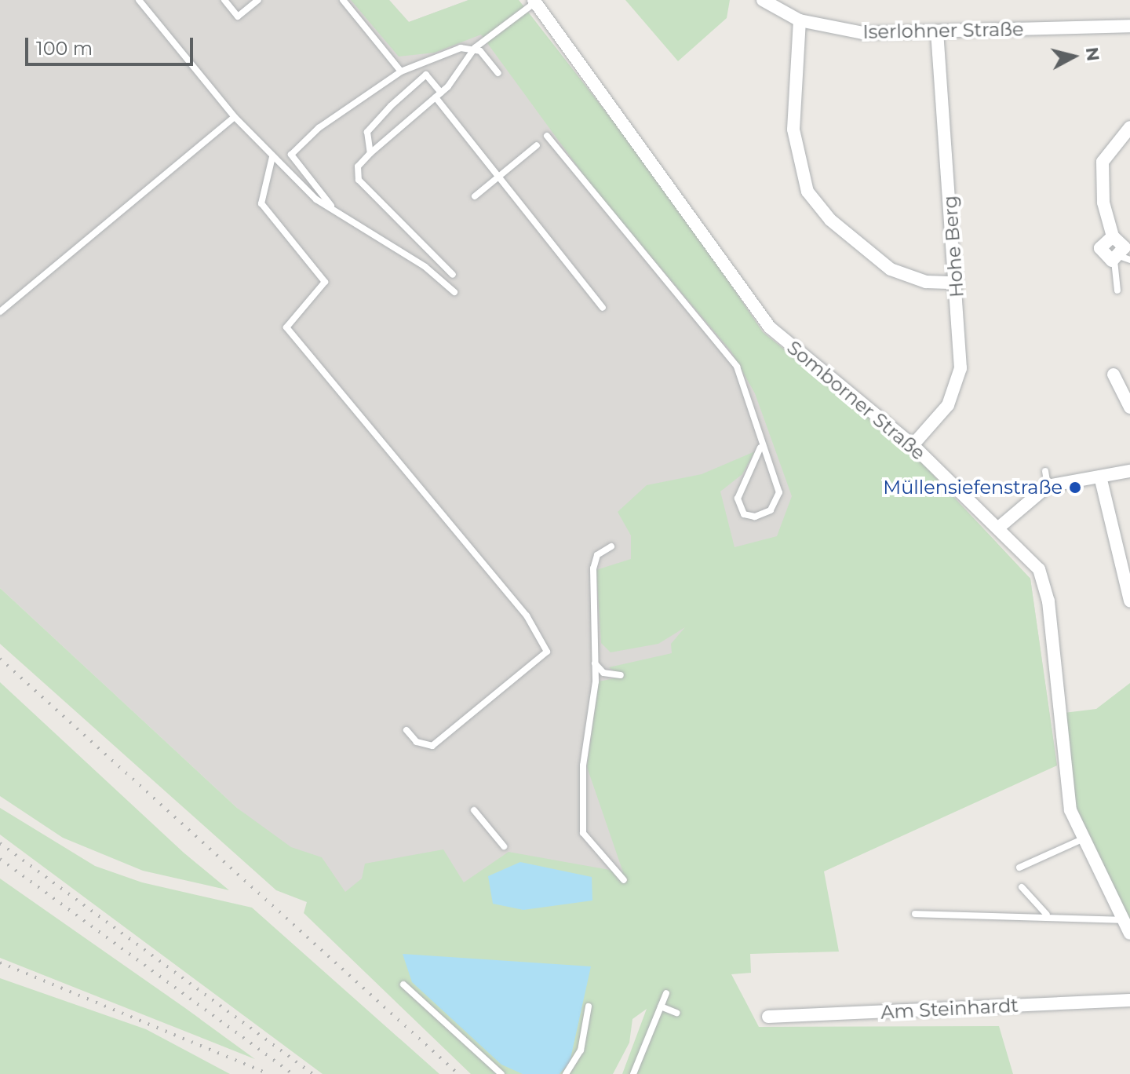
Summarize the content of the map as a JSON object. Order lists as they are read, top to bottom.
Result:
{
  "streets": {
    "street": [
      "Iserlohner Straße",
      "Hohe Berg",
      "Somborner Straße",
      "Am Steinhardt"
    ]
  },
  "crossings": [
    ["Iserlohner Straße", "Hohe Berg"],
    ["Hohe Berg", "Somborner Straße"]
  ],
  "places": ["Müllensiefenstraße"],
  "scale_bar": "100 m",
  "north": "right"
}
